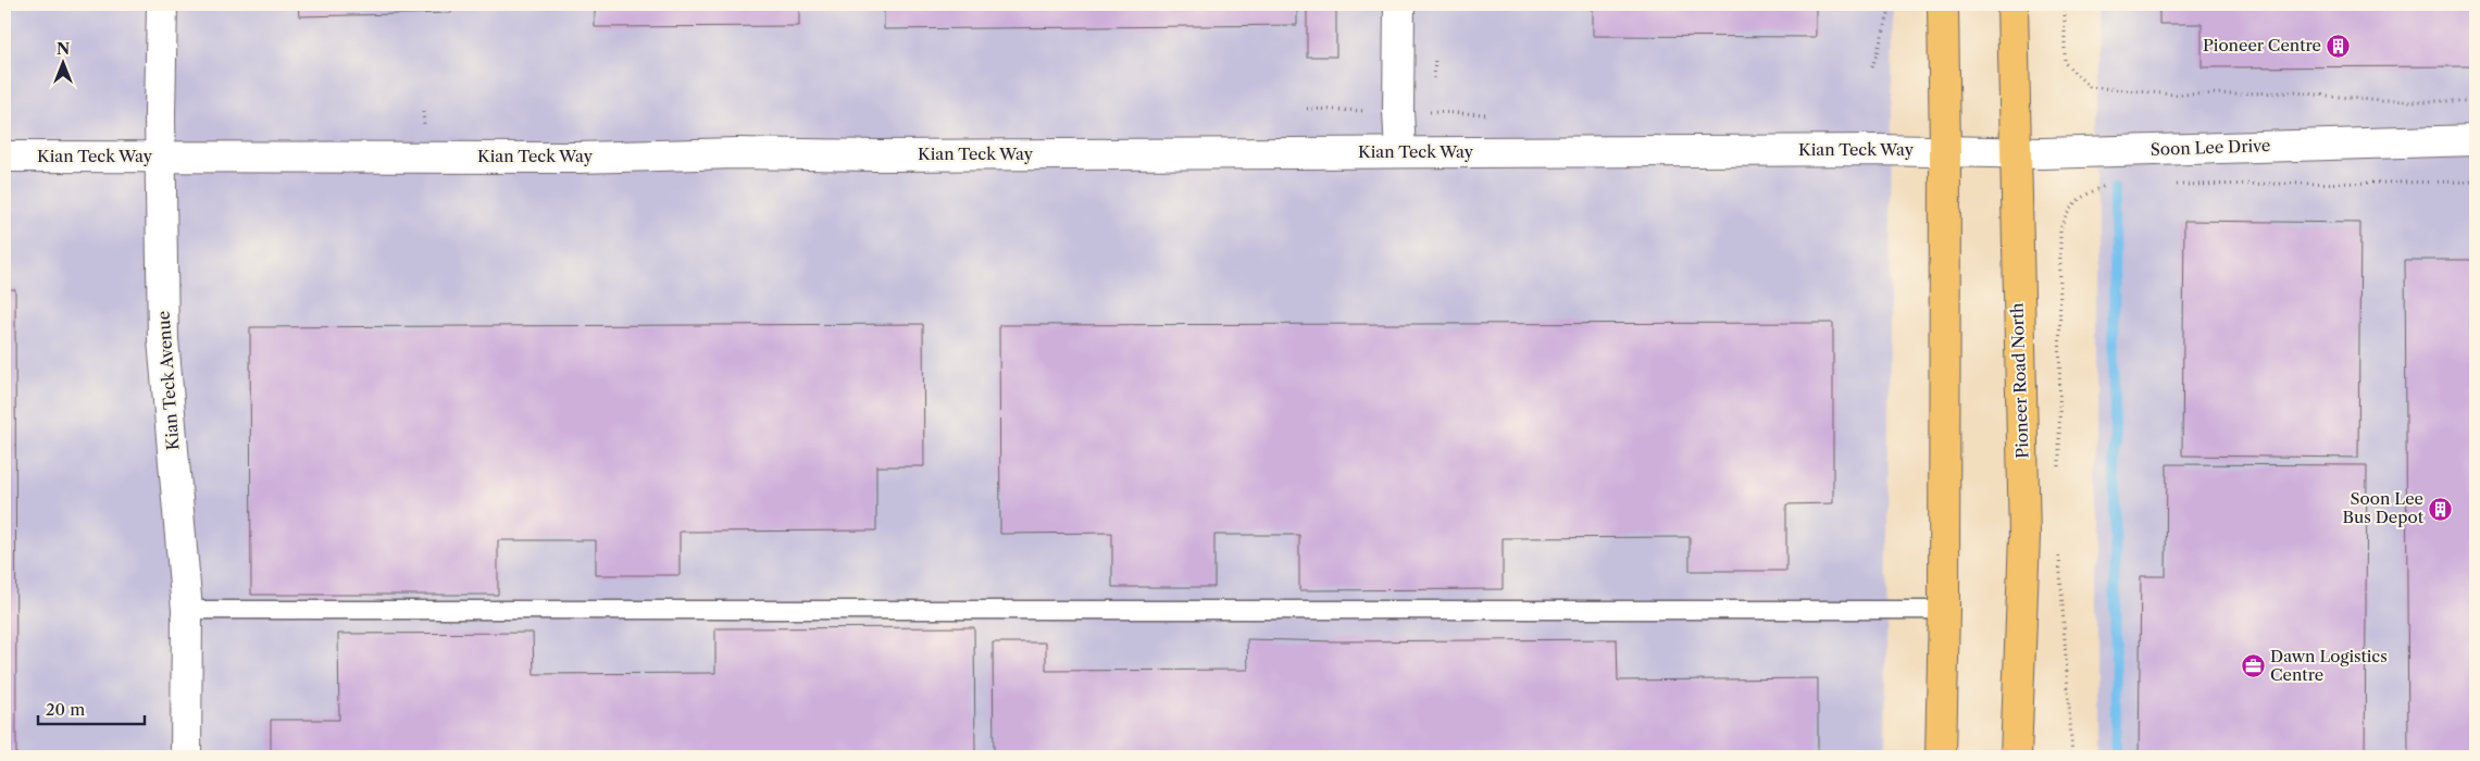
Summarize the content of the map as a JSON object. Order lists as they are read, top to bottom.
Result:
{
  "streets": {
    "main road": ["Pioneer Road North"],
    "street": ["Soon Lee Drive", "Kian Teck Way", "Kian Teck Avenue"]
  },
  "crossings": [
    ["Soon Lee Drive", "Kian Teck Way"],
    ["Soon Lee Drive", "Pioneer Road North"],
    ["Kian Teck Way", "Kian Teck Avenue"]
  ],
  "places": {
    "building": ["Pioneer Centre", "Soon Lee Bus Depot"],
    "office": ["Dawn Logistics Centre"]
  },
  "scale_bar": "20 m",
  "north": "top"
}
